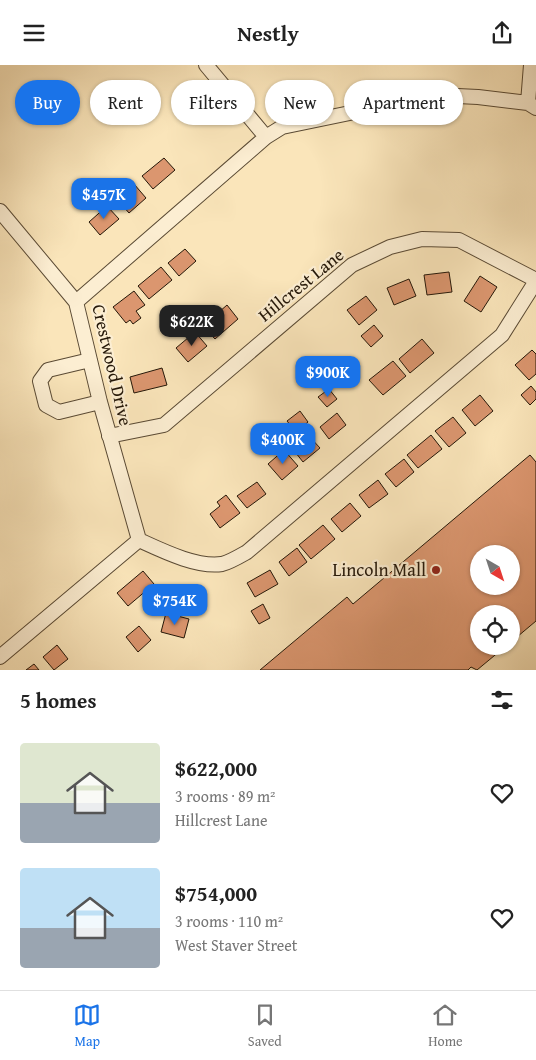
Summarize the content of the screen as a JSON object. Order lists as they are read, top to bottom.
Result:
{
  "streets": {
    "street": ["Hillcrest Lane", "Crestwood Drive"]
  },
  "crossings": [
    ["Hillcrest Lane", "Crestwood Drive"]
  ],
  "places": ["Lincoln Mall"],
  "north": "bottom right",
  "page": {
    "header": "Nestly",
    "chip": [
      "Buy",
      "Rent",
      "Filters",
      "New",
      "Apartment"
    ],
    "price": [
      "$457K",
      "$622K",
      "$900K",
      "$400K",
      "$754K"
    ],
    "heading": "5 homes",
    "list": [
      {
        "name": "$622,000",
        "note": "3 rooms · 89 m² · Hillcrest Lane"
      },
      {
        "name": "$754,000",
        "note": "3 rooms · 110 m² · West Staver Street"
      }
    ],
    "tabs": ["Map", "Saved", "Home"]
  }
}
